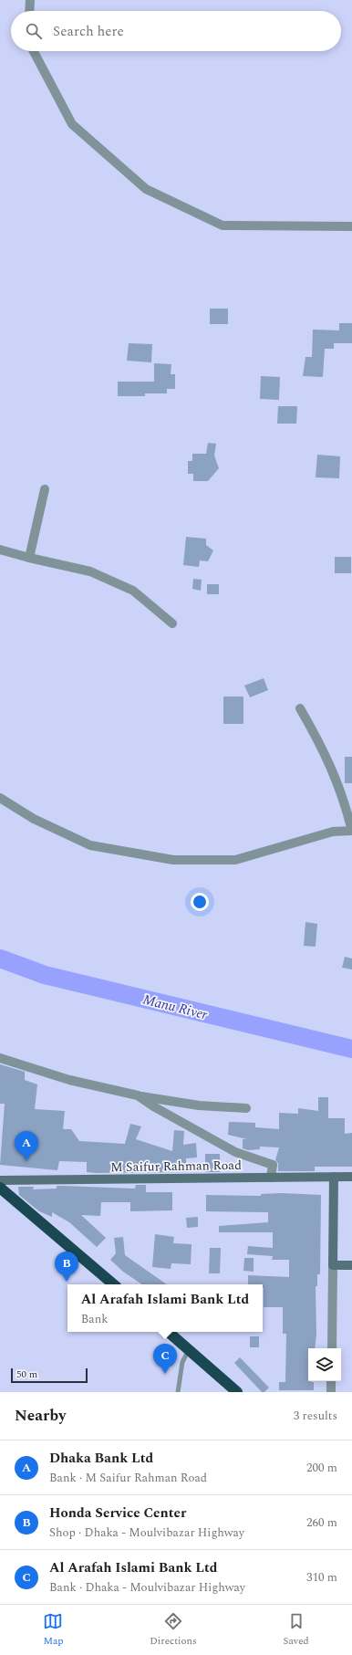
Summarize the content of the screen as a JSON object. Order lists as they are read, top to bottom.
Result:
{
  "streets": {
    "main road": ["M Saifur Rahman Road"]
  },
  "water": ["Manu River"],
  "scale_bar": "50 m",
  "page": {
    "search": "Search here",
    "pins": ["A", "B", "C"],
    "popup": ["Al Arafah Islami Bank Ltd", "Bank"],
    "scale": "50 m",
    "heading": ["Nearby", "3 results"],
    "list": [
      {
        "mark": "A",
        "name": "Dhaka Bank Ltd",
        "note": "Bank · M Saifur Rahman Road",
        "value": "200 m"
      },
      {
        "mark": "B",
        "name": "Honda Service Center",
        "note": "Shop · Dhaka - Moulvibazar Highway",
        "value": "260 m"
      },
      {
        "mark": "C",
        "name": "Al Arafah Islami Bank Ltd",
        "note": "Bank · Dhaka - Moulvibazar Highway",
        "value": "310 m"
      }
    ],
    "nav": ["Map", "Directions", "Saved"]
  }
}
